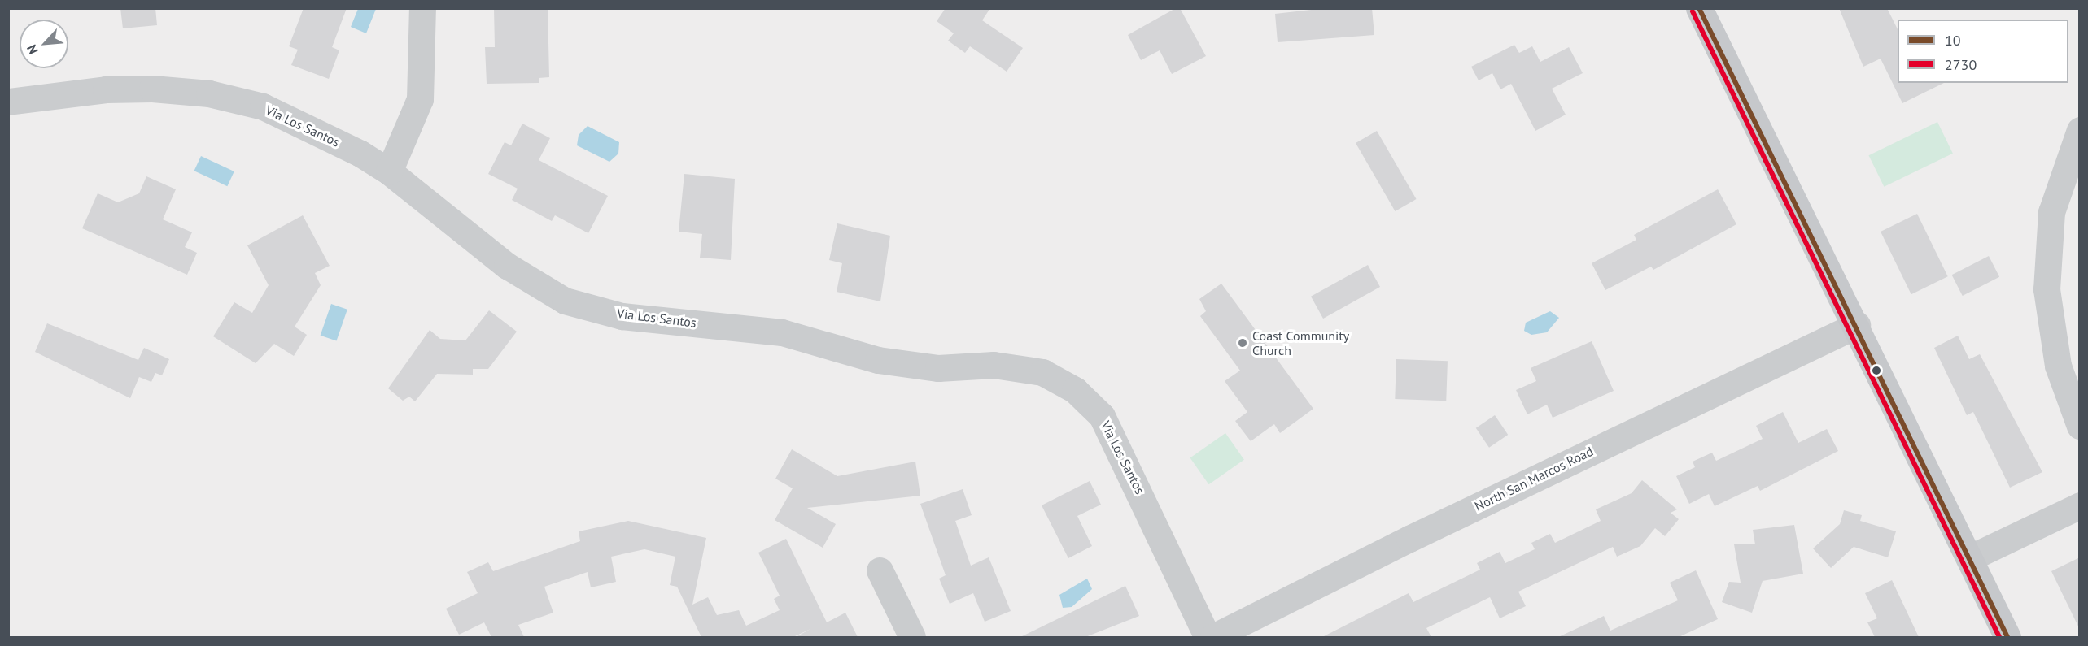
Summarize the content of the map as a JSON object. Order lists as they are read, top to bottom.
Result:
{
  "streets": {
    "street": ["Via Los Santos", "North San Marcos Road"]
  },
  "places": ["Coast Community Church"],
  "lines": ["transit line 10", "transit line 2730"],
  "legend": ["10", "2730"],
  "north": "bottom left"
}
